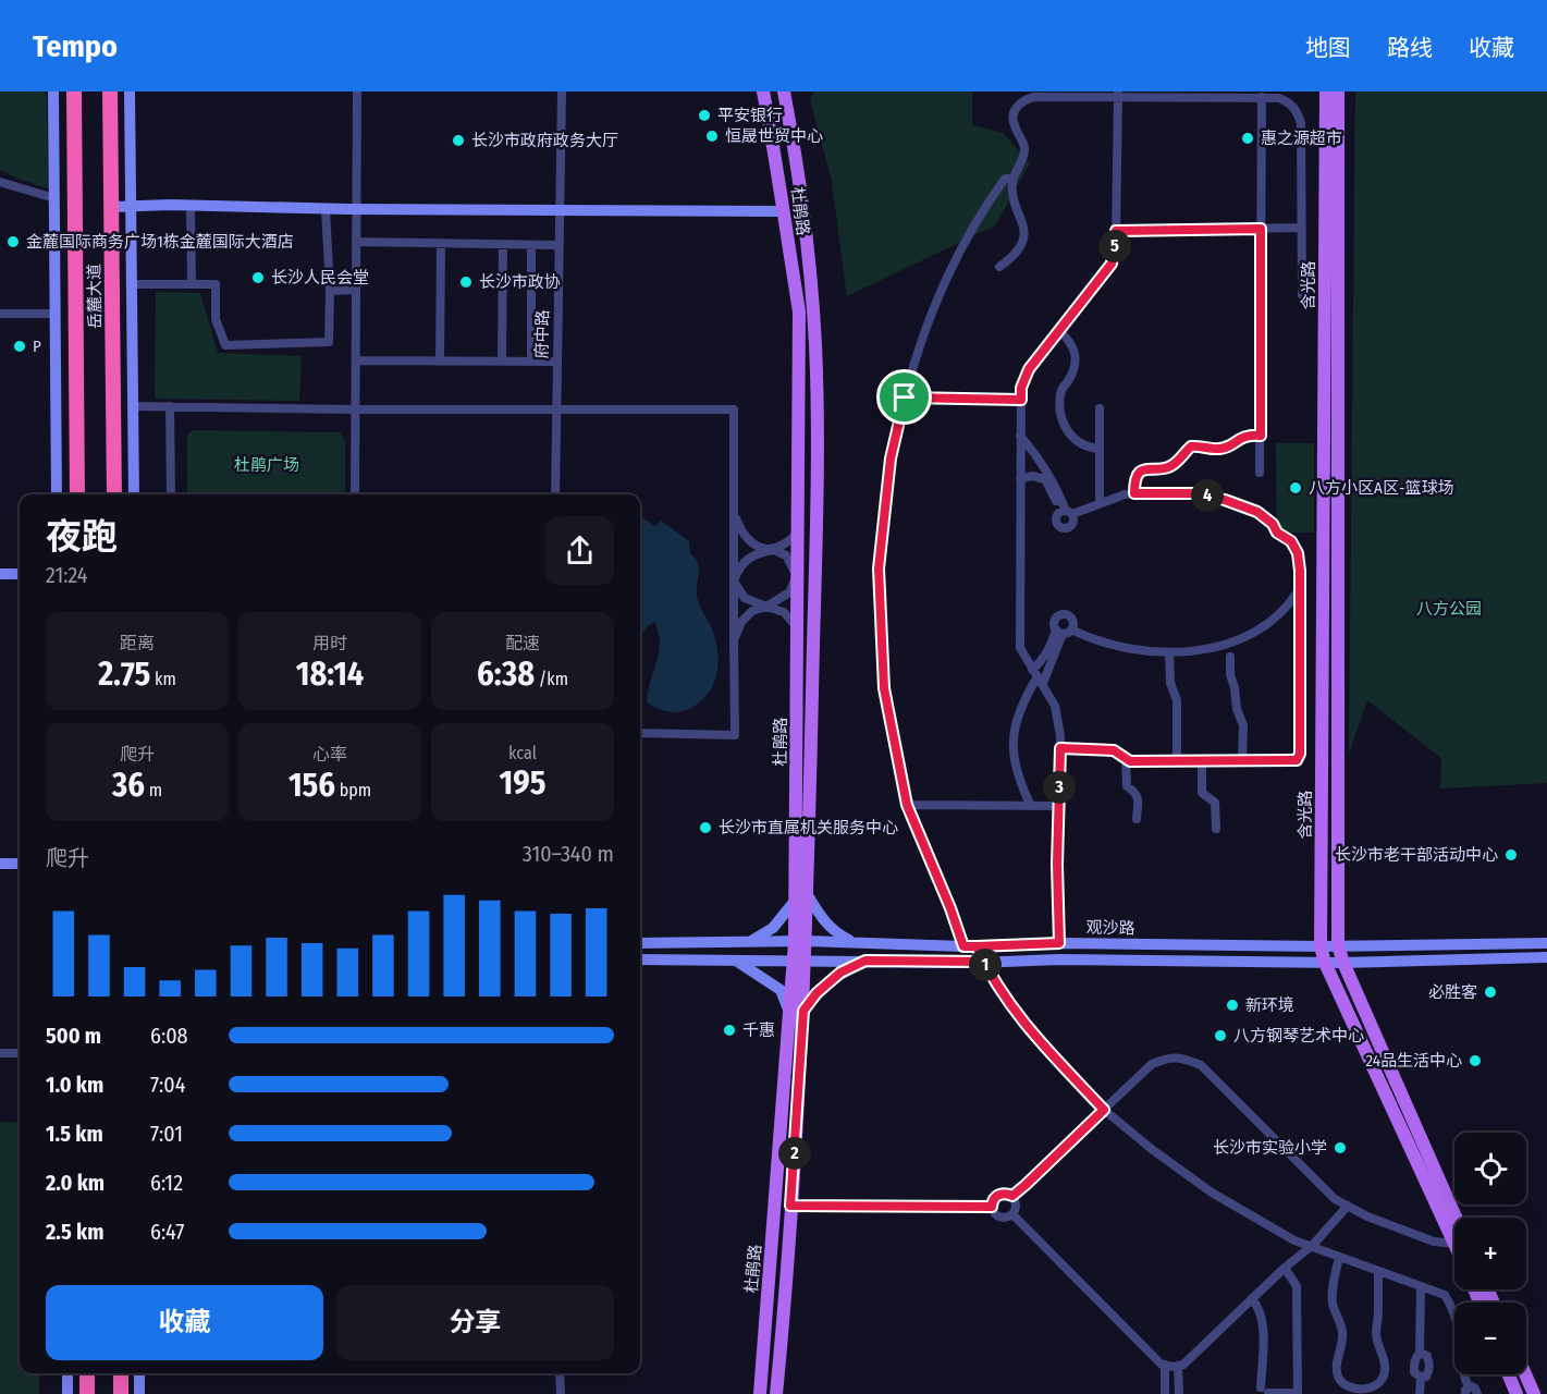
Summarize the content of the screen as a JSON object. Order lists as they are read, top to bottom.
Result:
{
  "streets": {
    "highway": ["岳麓大道"],
    "main road": ["杜鹃路", "含光路", "观沙路"],
    "street": ["府中路"]
  },
  "crossings": [
    ["杜鹃路", "观沙路"],
    ["含光路", "观沙路"]
  ],
  "parks": ["杜鹃广场", "八方公园"],
  "places": [
    "平安银行",
    "恒晟世贸中心",
    "惠之源超市",
    "长沙市政府政务大厅",
    "金麓国际商务广场1栋金麓国际大酒店",
    "长沙人民会堂",
    "长沙市政协",
    "P",
    "八方小区A区-篮球场",
    "长沙市直属机关服务中心",
    "长沙市老干部活动中心",
    "必胜客",
    "新环境",
    "千惠",
    "八方钢琴艺术中心",
    "24品生活中心",
    "长沙市实验小学"
  ],
  "page": {
    "header": "Tempo",
    "nav": ["地图", "路线", "收藏"],
    "pins": [
      "5",
      "4",
      "3",
      "1",
      "2"
    ],
    "heading": ["夜跑", "21:24"],
    "stats": [
      ["距离", "2.75 km"],
      ["用时", "18:14"],
      ["配速", "6:38 /km"],
      ["爬升", "36 m"],
      ["心率", "156 bpm"],
      ["kcal", "195"]
    ],
    "chart": ["爬升", "310–340 m"],
    "list": [
      {
        "name": "500 m",
        "note": "6:08"
      },
      {
        "name": "1.0 km",
        "note": "7:04"
      },
      {
        "name": "1.5 km",
        "note": "7:01"
      },
      {
        "name": "2.0 km",
        "note": "6:12"
      },
      {
        "name": "2.5 km",
        "note": "6:47"
      }
    ],
    "map_buttons": ["+", "−"],
    "buttons": ["收藏", "分享"]
  }
}
